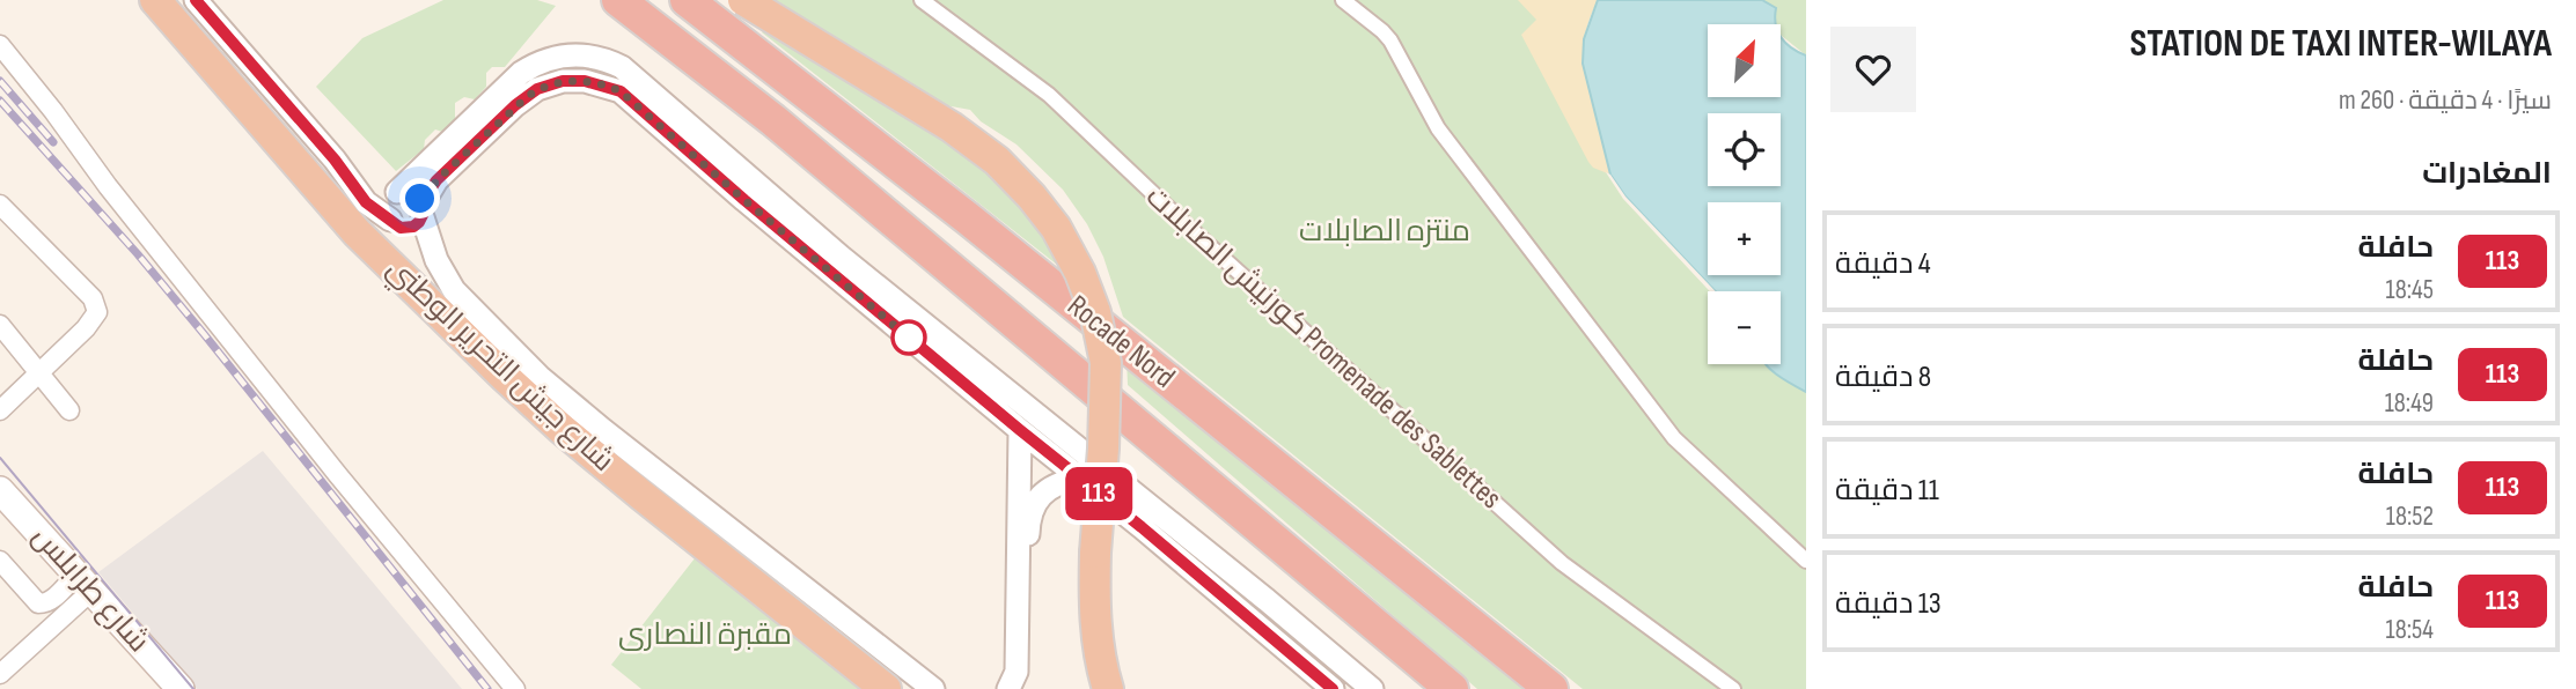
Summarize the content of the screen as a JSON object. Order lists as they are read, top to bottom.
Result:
{
  "streets": {
    "highway": ["Rocade Nord", "شارع جيش التحرير الوطني"],
    "main road": ["شارع طرابلس"],
    "street": ["كورنيش الصابلات Promenade des Sablettes"]
  },
  "parks": ["منتزه الصابلات", "مقبرة النصارى"],
  "lines": ["bus line 113"],
  "north": "top right",
  "page": {
    "heading": [
      ["STATION DE TAXI INTER-WILAYA", "سيرًا · 4 دقيقة · 260 m"],
      "المغادرات"
    ],
    "on_map": "113",
    "map_buttons": ["+", "−"],
    "list": [
      {
        "mark": "113",
        "name": "حافلة",
        "note": "18:45",
        "value": "4 دقيقة"
      },
      {
        "mark": "113",
        "name": "حافلة",
        "note": "18:49",
        "value": "8 دقيقة"
      },
      {
        "mark": "113",
        "name": "حافلة",
        "note": "18:52",
        "value": "11 دقيقة"
      },
      {
        "mark": "113",
        "name": "حافلة",
        "note": "18:54",
        "value": "13 دقيقة"
      }
    ]
  }
}
